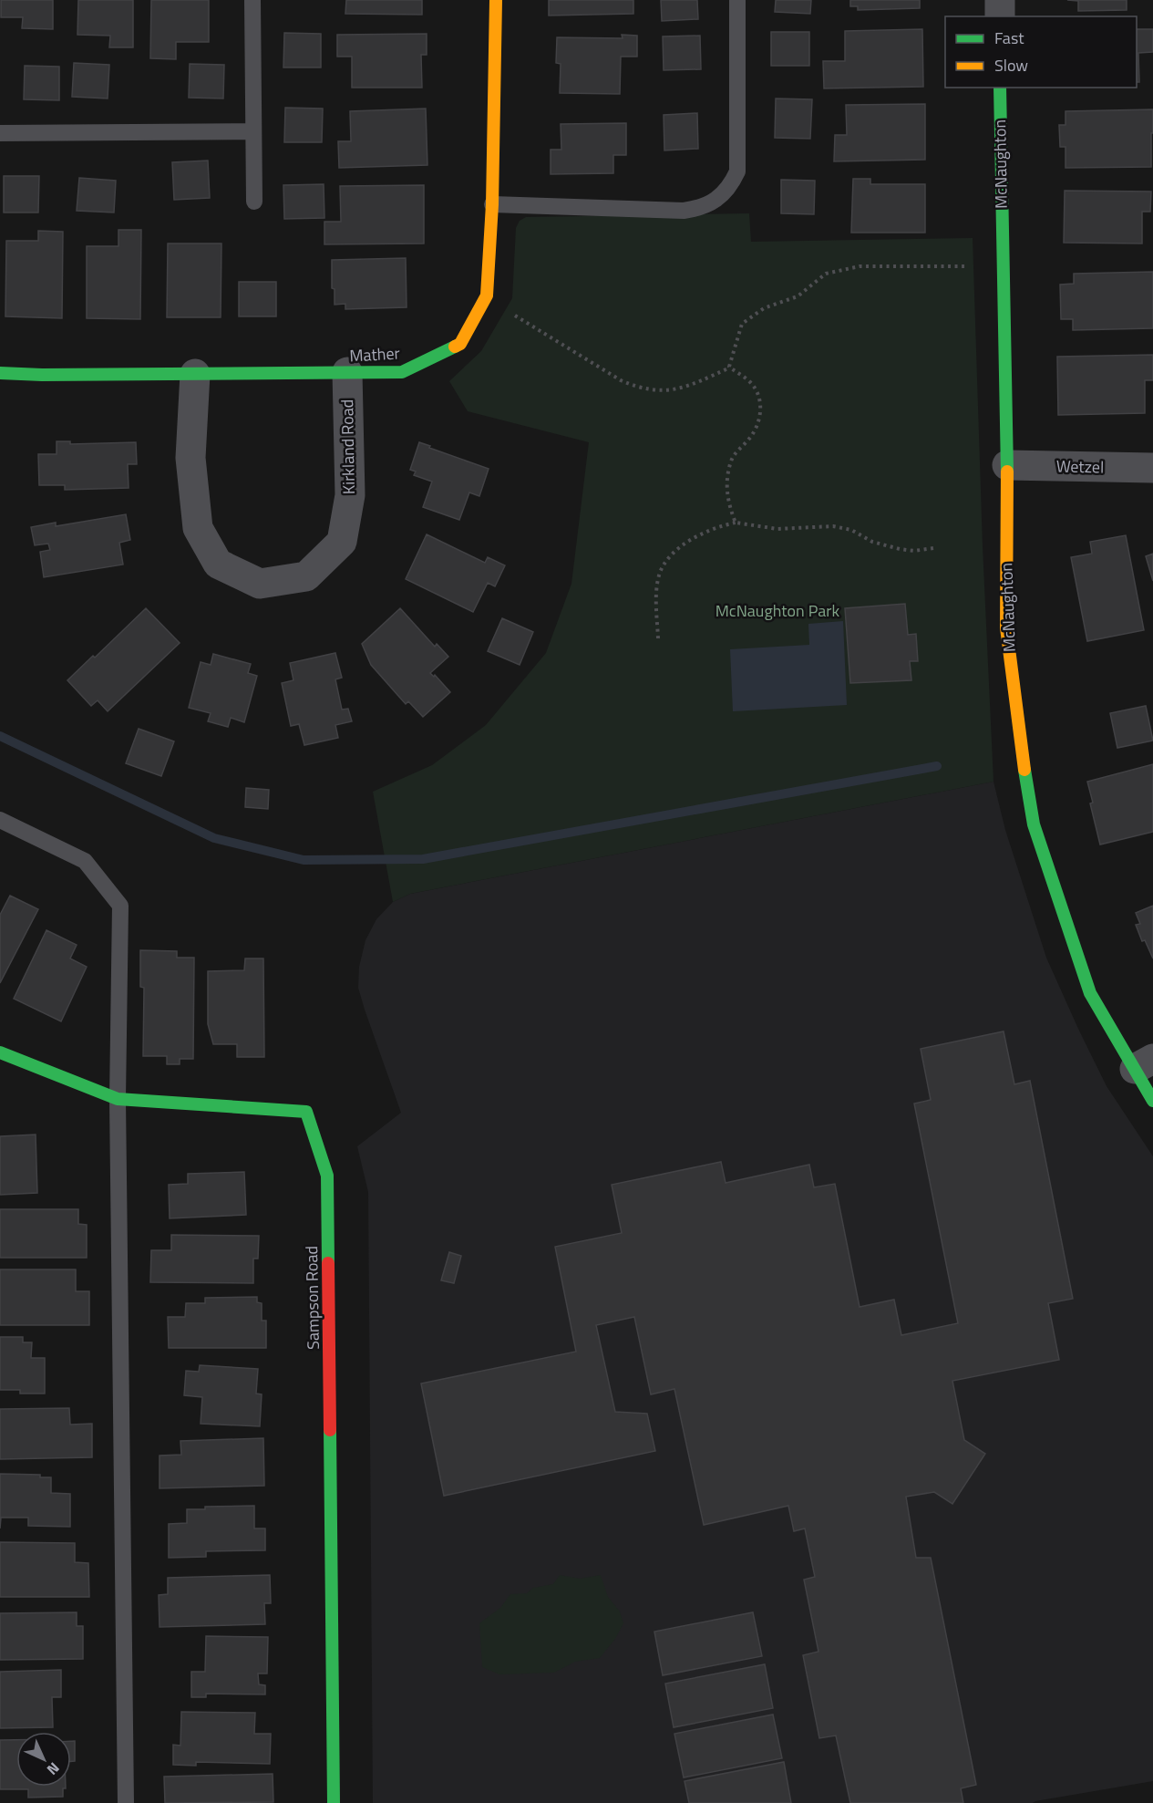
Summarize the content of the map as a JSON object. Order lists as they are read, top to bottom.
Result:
{
  "streets": {
    "street": [
      "McNaughton",
      "Mather",
      "Kirkland Road",
      "Wetzel",
      "Sampson Road"
    ]
  },
  "crossings": [
    ["McNaughton", "Wetzel"],
    ["Mather", "Kirkland Road"]
  ],
  "parks": ["McNaughton Park"],
  "legend": ["Fast", "Slow"],
  "north": "bottom right"
}
